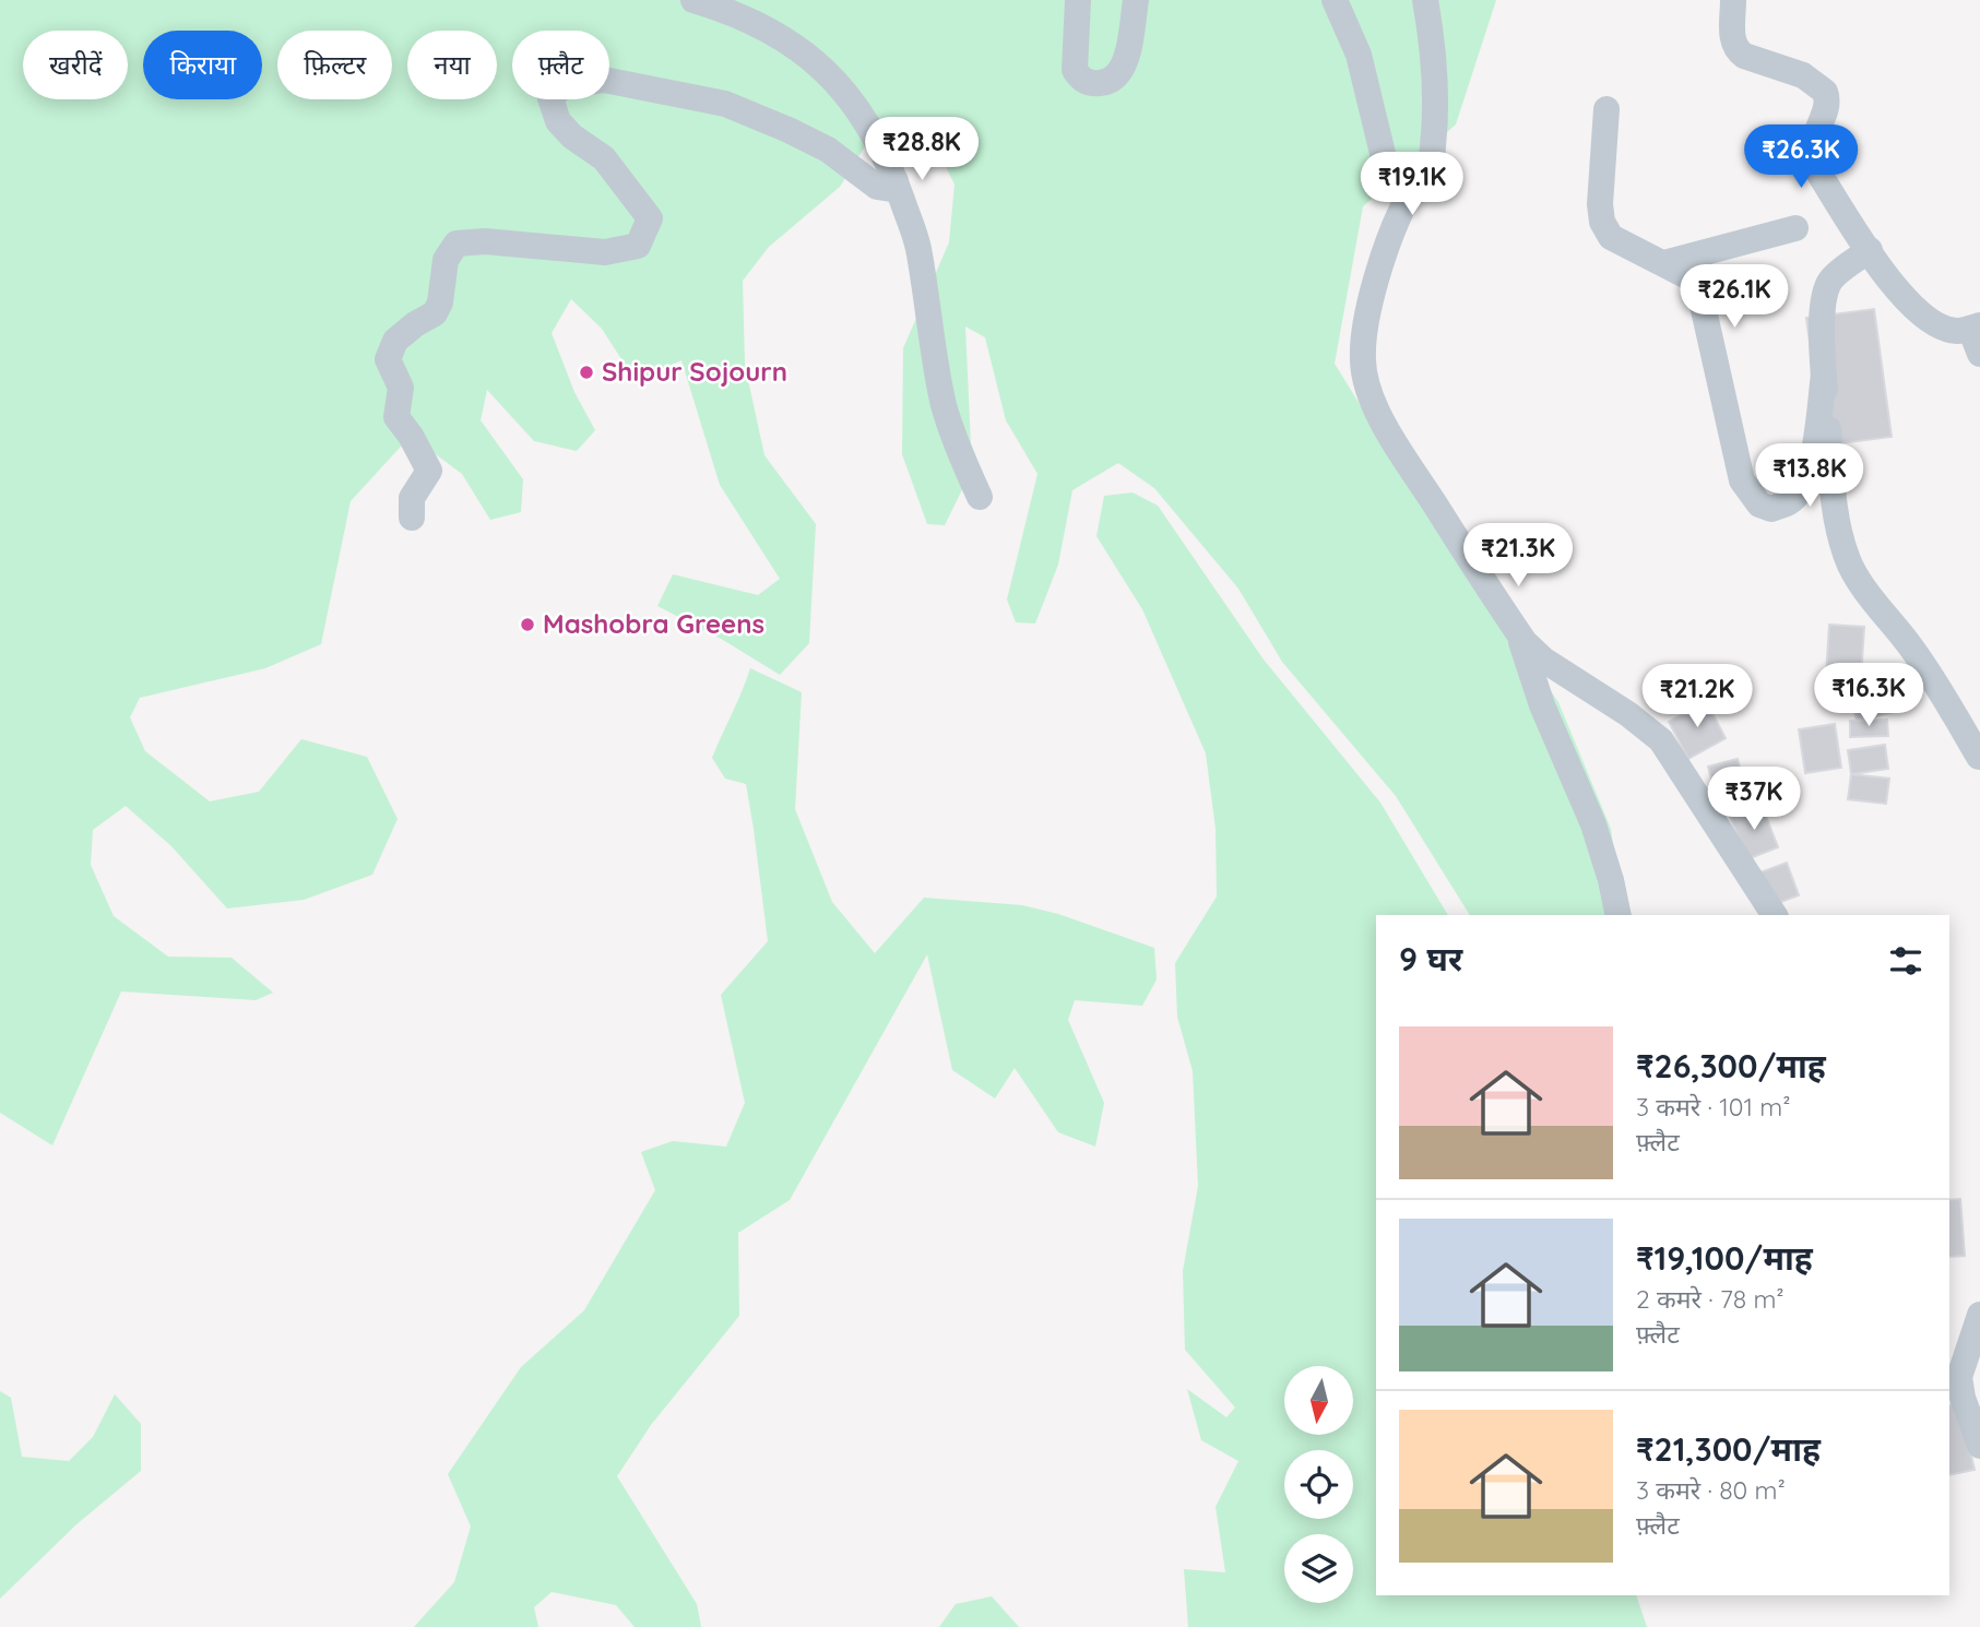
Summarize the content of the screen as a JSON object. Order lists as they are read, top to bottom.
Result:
{
  "places": ["Shipur Sojourn", "Mashobra Greens"],
  "north": "bottom",
  "page": {
    "chip": [
      "खरीदें",
      "किराया",
      "फ़िल्टर",
      "नया",
      "फ़्लैट"
    ],
    "price": [
      "₹28.8K",
      "₹26.3K",
      "₹19.1K",
      "₹26.1K",
      "₹13.8K",
      "₹21.3K",
      "₹16.3K",
      "₹21.2K",
      "₹37K"
    ],
    "heading": "9 घर",
    "list": [
      {
        "name": "₹26,300/माह",
        "note": "3 कमरे · 101 m² · फ़्लैट"
      },
      {
        "name": "₹19,100/माह",
        "note": "2 कमरे · 78 m² · फ़्लैट"
      },
      {
        "name": "₹21,300/माह",
        "note": "3 कमरे · 80 m² · फ़्लैट"
      }
    ]
  }
}
